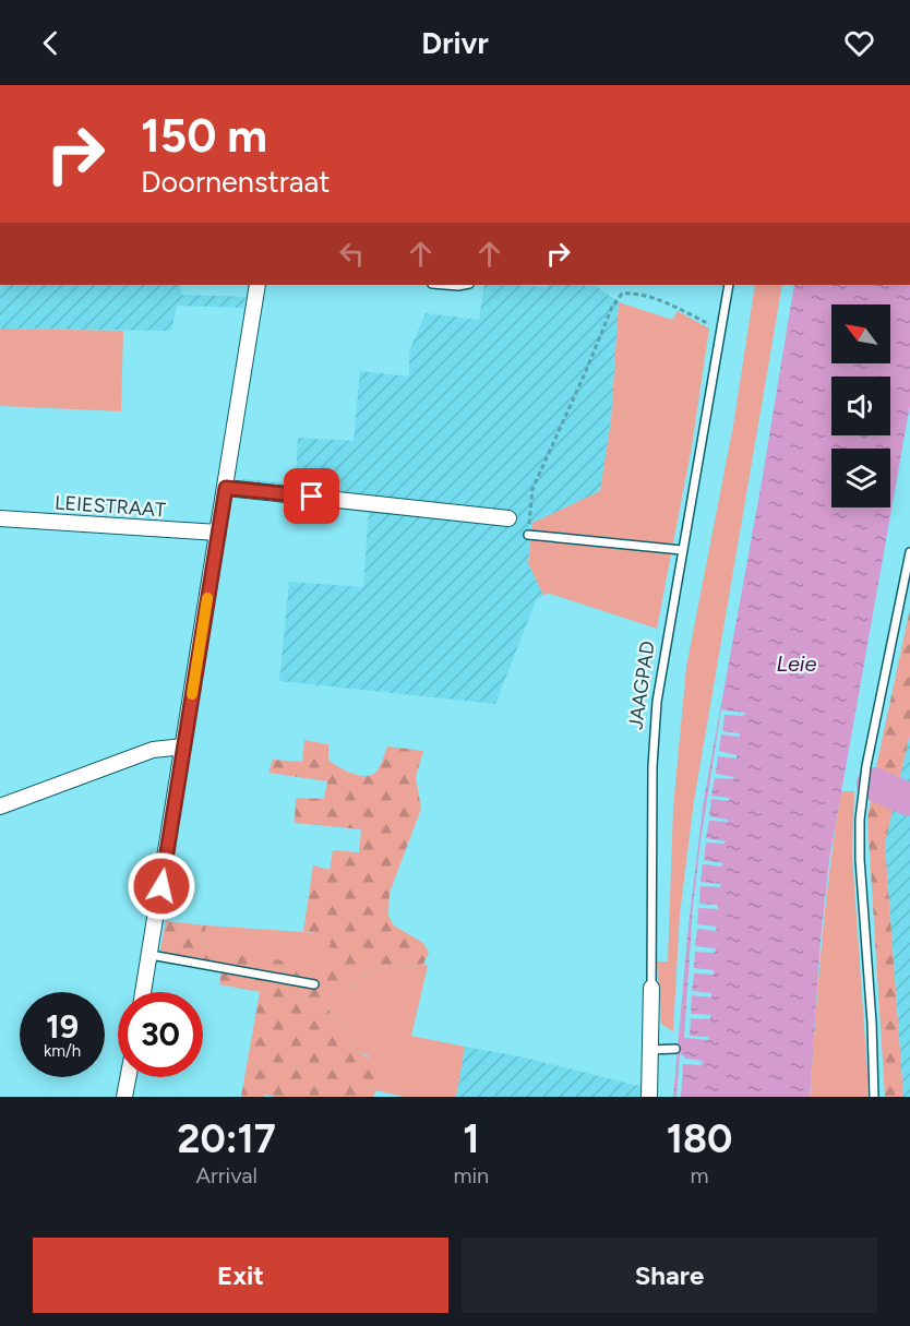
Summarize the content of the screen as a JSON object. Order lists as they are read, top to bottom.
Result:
{
  "streets": {
    "street": ["LEIESTRAAT", "JAAGPAD"]
  },
  "water": ["Leie"],
  "north": "top left",
  "page": {
    "header": "Drivr",
    "turn": ["150 m", "Doornenstraat"],
    "speed": "19 km/h",
    "limit": "30",
    "eta": [
      "20:17",
      "Arrival",
      "1",
      "min",
      "180",
      "m"
    ],
    "buttons": ["Exit", "Share"]
  }
}
